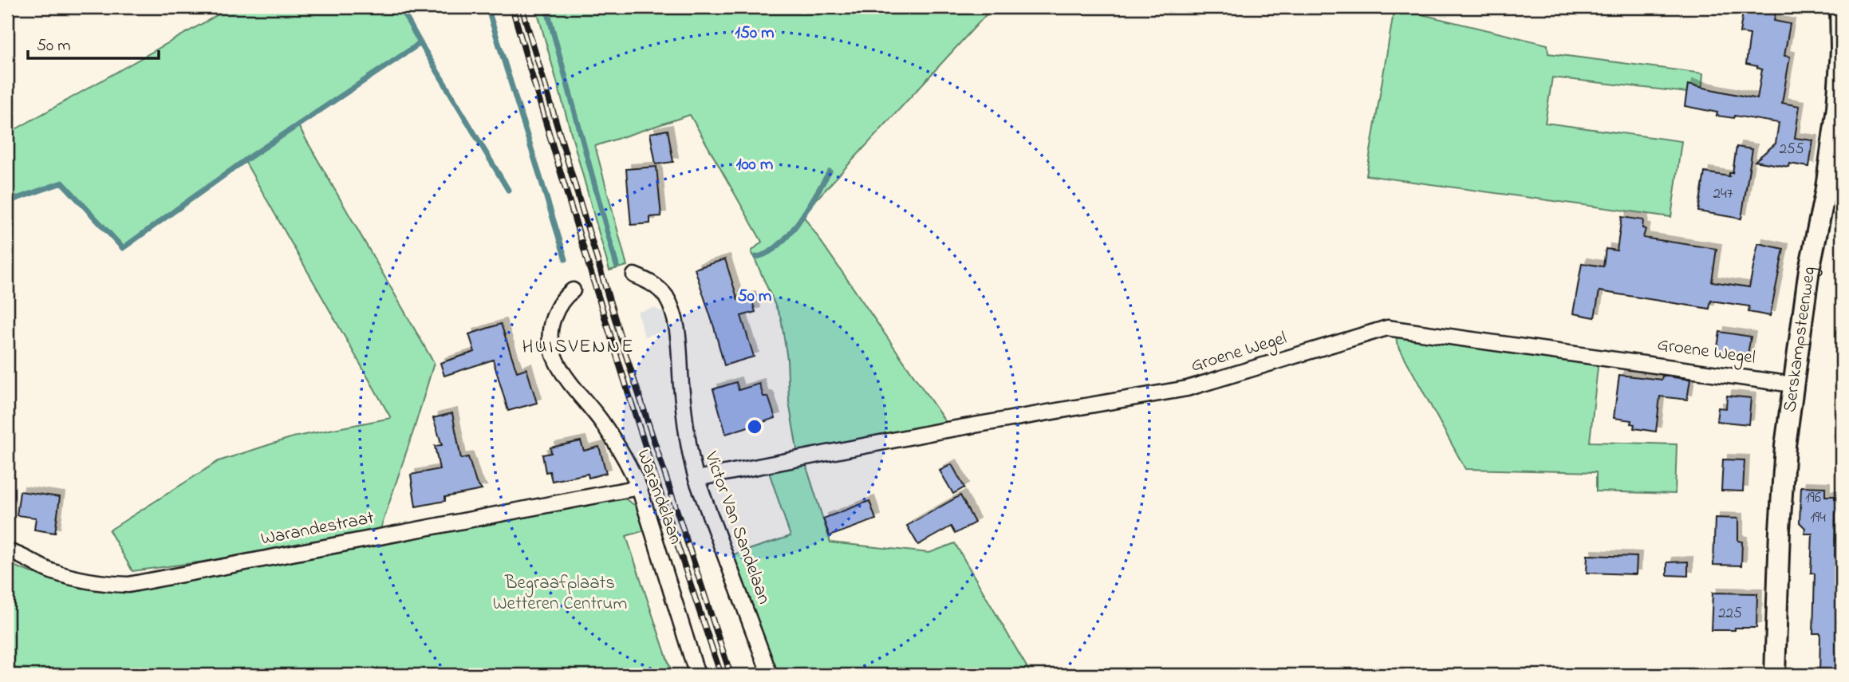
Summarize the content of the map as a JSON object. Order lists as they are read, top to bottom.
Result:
{
  "streets": {
    "street": [
      "Serskampsteenweg",
      "Groene Wegel",
      "Warandelaan",
      "Victor Van Sandelaan",
      "Warandestraat"
    ]
  },
  "crossings": [
    ["Serskampsteenweg", "Groene Wegel"],
    ["Groene Wegel", "Victor Van Sandelaan"],
    ["Warandelaan", "Warandestraat"]
  ],
  "districts": ["HUISVENNE"],
  "parks": ["Begraafplaats Wetteren Centrum"],
  "house_numbers": [
    "255",
    "247",
    "196",
    "194",
    "225"
  ],
  "scale_bar": "50 m",
  "rings": ["150 m", "100 m", "50 m"]
}
